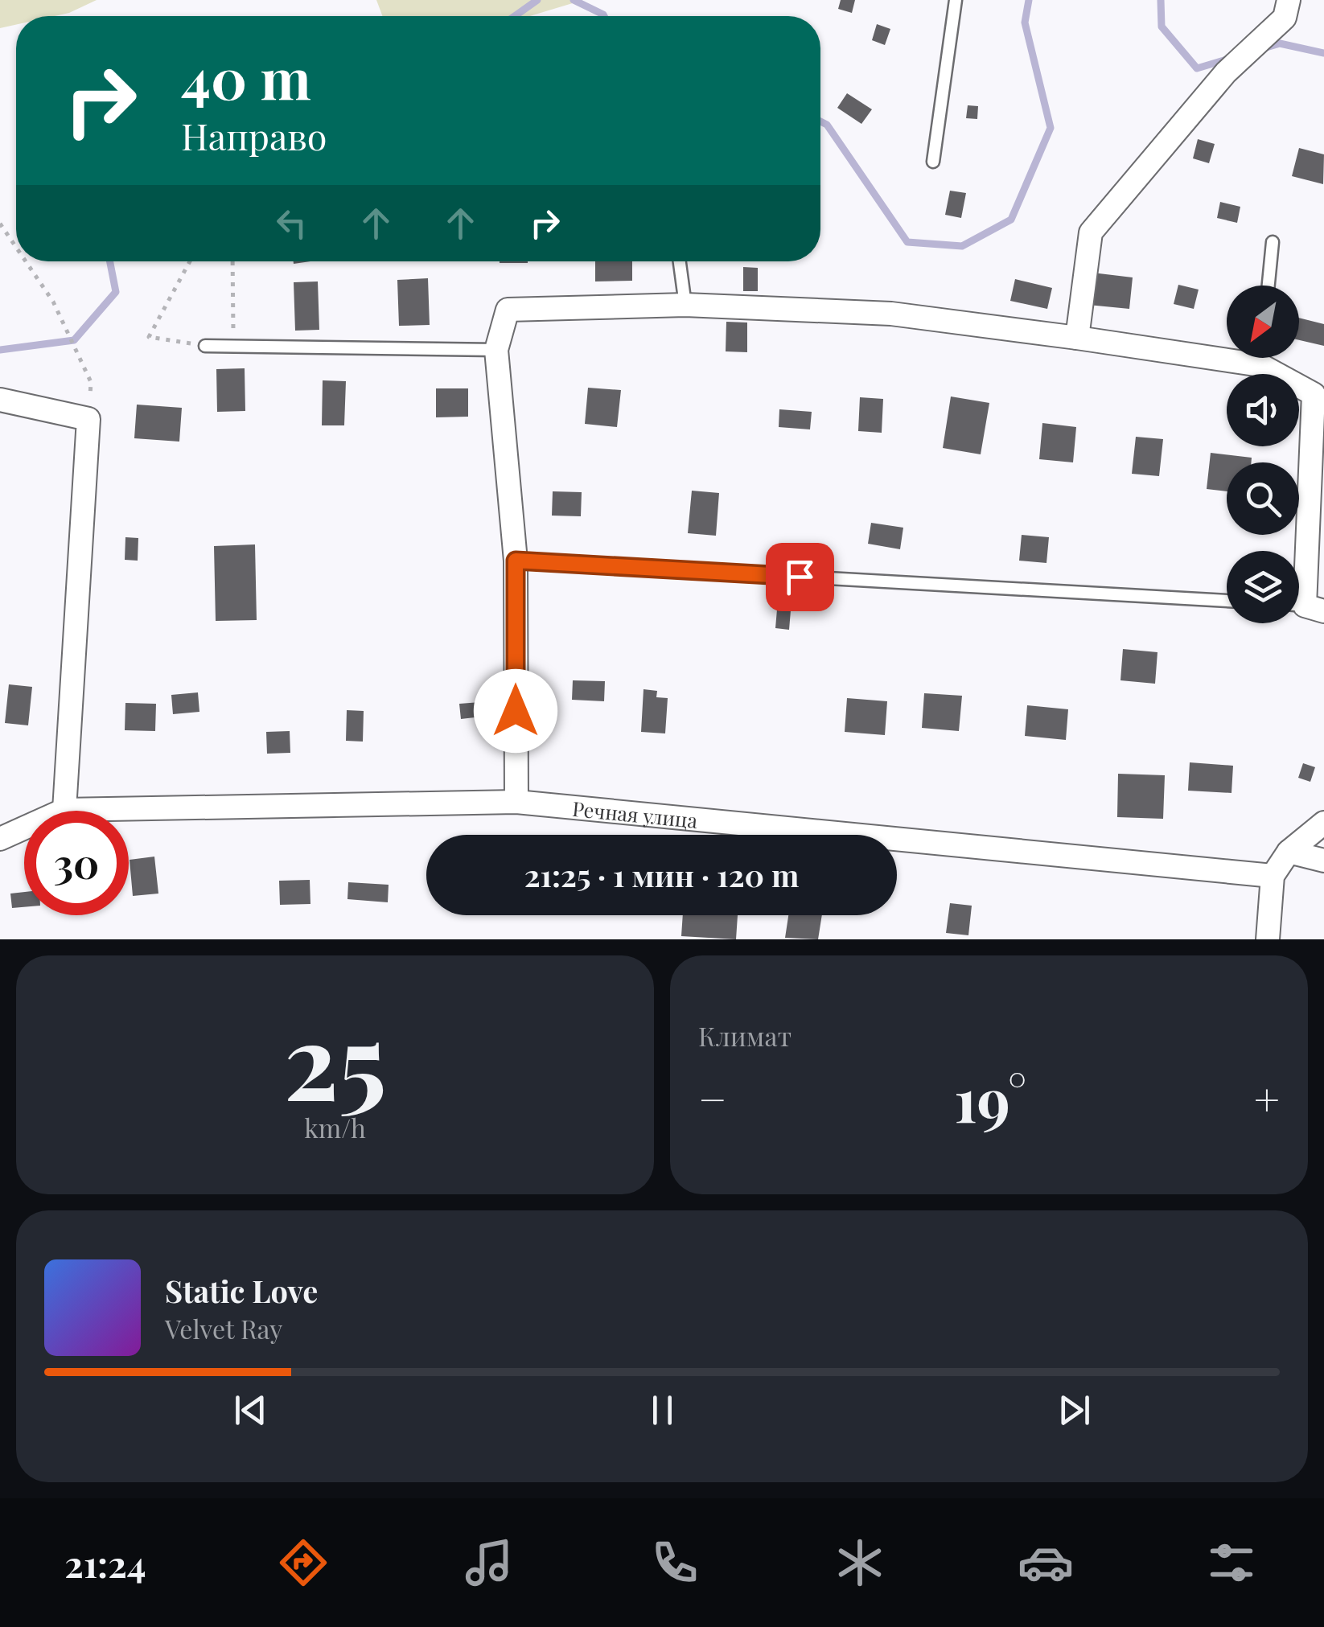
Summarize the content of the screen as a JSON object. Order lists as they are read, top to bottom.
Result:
{
  "streets": {
    "street": ["Речная улица"]
  },
  "north": "bottom left",
  "page": {
    "turn": ["40 m", "Направо"],
    "limit": "30",
    "trip": "21:25 · 1 мин · 120 m",
    "tile": [
      ["25", "km/h"],
      "Климат"
    ],
    "heat": ["−", "19°", "+"],
    "song": ["Static Love", "Velvet Ray"],
    "tabs": "21:24"
  }
}
